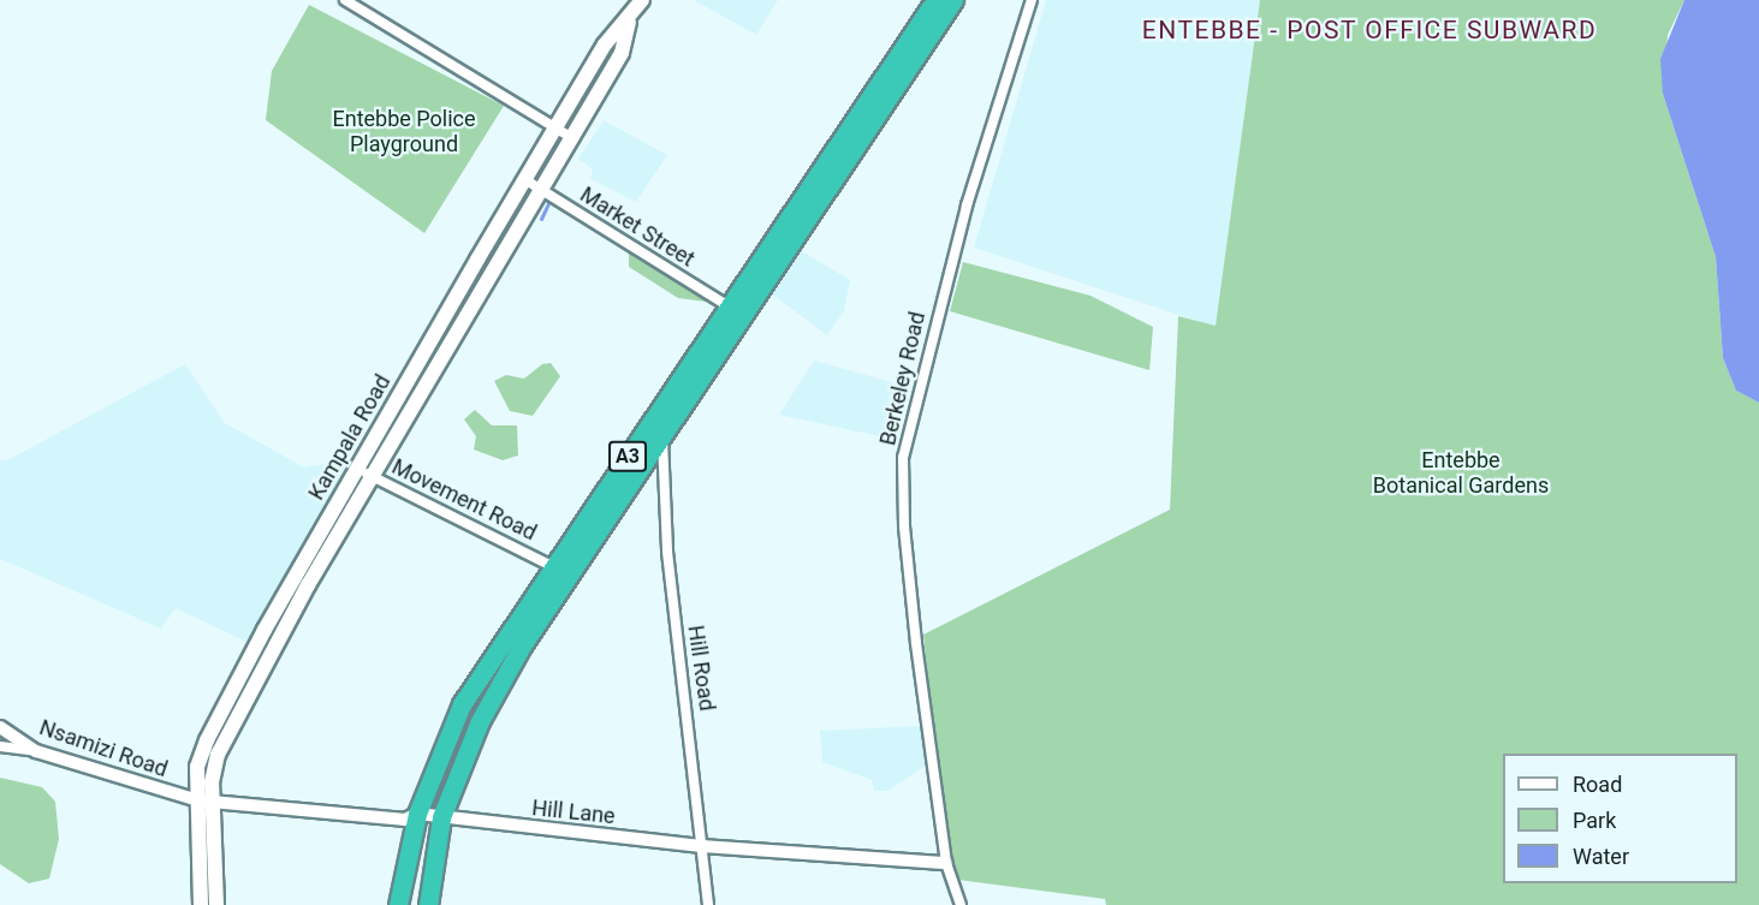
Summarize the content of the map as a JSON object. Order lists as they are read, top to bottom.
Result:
{
  "streets": {
    "highway": ["A3"],
    "main road": ["Kampala Road"],
    "street": [
      "Market Street",
      "Berkeley Road",
      "Movement Road",
      "Hill Road",
      "Nsamizi Road",
      "Hill Lane"
    ]
  },
  "crossings": [
    ["Market Street", "Kampala Road"],
    ["Market Street", "A3"],
    ["Berkeley Road", "Hill Lane"],
    ["Kampala Road", "Movement Road"],
    ["Kampala Road", "Nsamizi Road"],
    ["Kampala Road", "Hill Lane"],
    ["A3", "Movement Road"],
    ["A3", "Hill Road"],
    ["A3", "Hill Lane"],
    ["Hill Road", "Hill Lane"],
    ["Nsamizi Road", "Hill Lane"]
  ],
  "districts": ["ENTEBBE - POST OFFICE SUBWARD"],
  "parks": ["Entebbe Police Playground", "Entebbe Botanical Gardens"],
  "legend": ["Road", "Park", "Water"]
}
